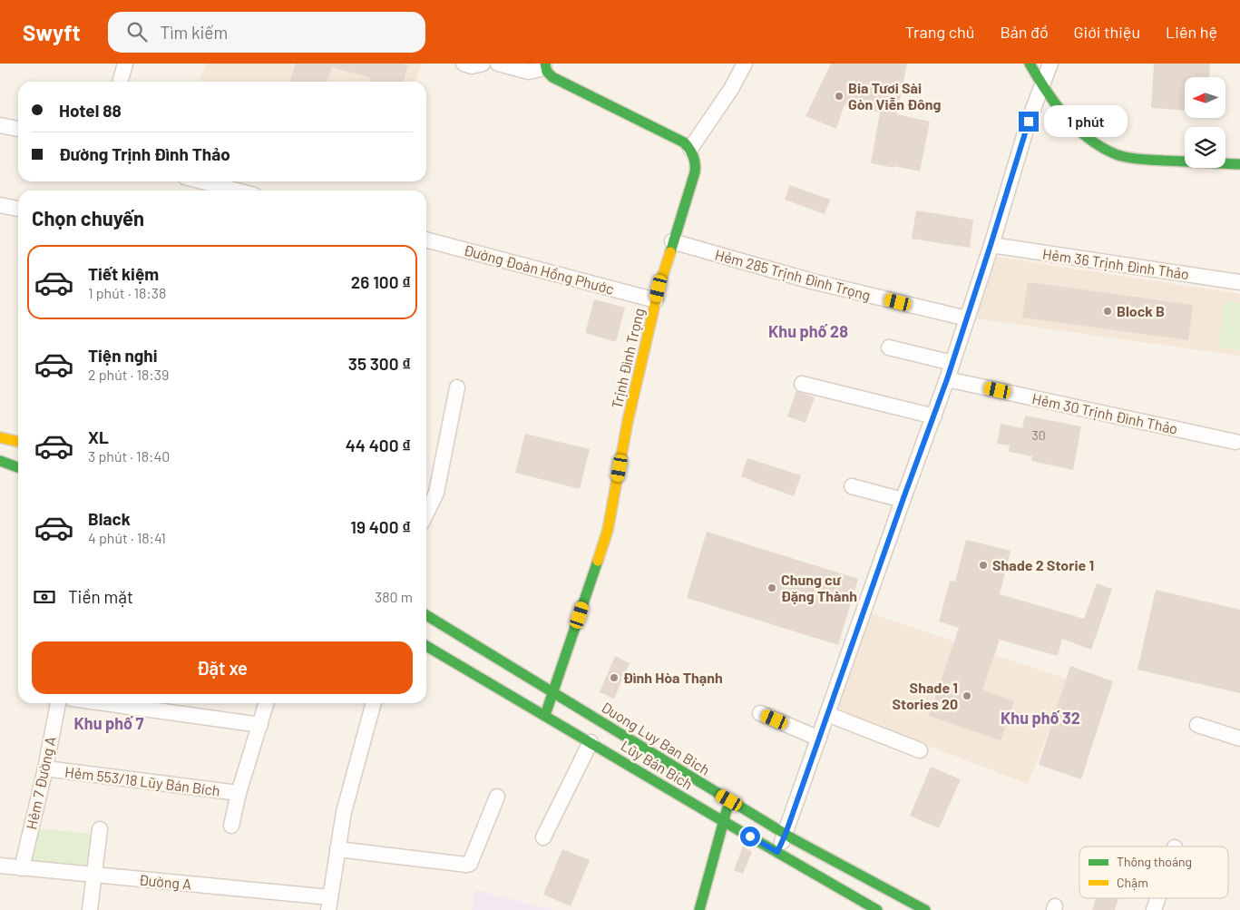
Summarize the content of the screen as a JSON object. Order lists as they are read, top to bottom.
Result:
{
  "streets": {
    "main road": ["Trịnh Đình Trọng", "Duong Luy Ban Bich", "Lũy Bán Bích"],
    "street": [
      "Hẻm 36 Trịnh Đình Thảo",
      "Đường Đoàn Hồng Phước",
      "Hẻm 285 Trịnh Đình Trọng",
      "Hẻm 30 Trịnh Đình Thảo",
      "Hẻm 553/18 Lũy Bán Bích",
      "Hẻm 7 Đường A",
      "Đường A"
    ]
  },
  "crossings": [
    ["Đường Đoàn Hồng Phước", "Trịnh Đình Trọng"],
    ["Hẻm 285 Trịnh Đình Trọng", "Trịnh Đình Trọng"],
    ["Trịnh Đình Trọng", "Duong Luy Ban Bich"],
    ["Trịnh Đình Trọng", "Lũy Bán Bích"],
    ["Hẻm 553/18 Lũy Bán Bích", "Hẻm 7 Đường A"],
    ["Hẻm 7 Đường A", "Đường A"]
  ],
  "districts": ["Khu phố 28", "Khu phố 32", "Khu phố 7"],
  "places": [
    "Bia Tươi Sài Gòn Viễn Đông",
    "Block B",
    "Shade 2 Storie 1",
    "Chung cư Đặng Thành",
    "Đình Hòa Thạnh",
    "Shade 1 Stories 20"
  ],
  "house_numbers": ["30"],
  "legend": ["Thông thoáng", "Chậm"],
  "north": "left",
  "page": {
    "header": "Swyft",
    "search": "Tìm kiếm",
    "nav": [
      "Trang chủ",
      "Bản đồ",
      "Giới thiệu",
      "Liên hệ"
    ],
    "banner": ["Hotel 88", "Đường Trịnh Đình Thảo"],
    "bubble": "1 phút",
    "heading": "Chọn chuyến",
    "list": [
      {
        "name": "Tiết kiệm",
        "note": "1 phút · 18:38",
        "value": "26 100 ₫"
      },
      {
        "name": "Tiện nghi",
        "note": "2 phút · 18:39",
        "value": "35 300 ₫"
      },
      {
        "name": "XL",
        "note": "3 phút · 18:40",
        "value": "44 400 ₫"
      },
      {
        "name": "Black",
        "note": "4 phút · 18:41",
        "value": "19 400 ₫"
      }
    ],
    "pay": ["Tiền mặt", "380 m"],
    "buttons": "Đặt xe"
  }
}
